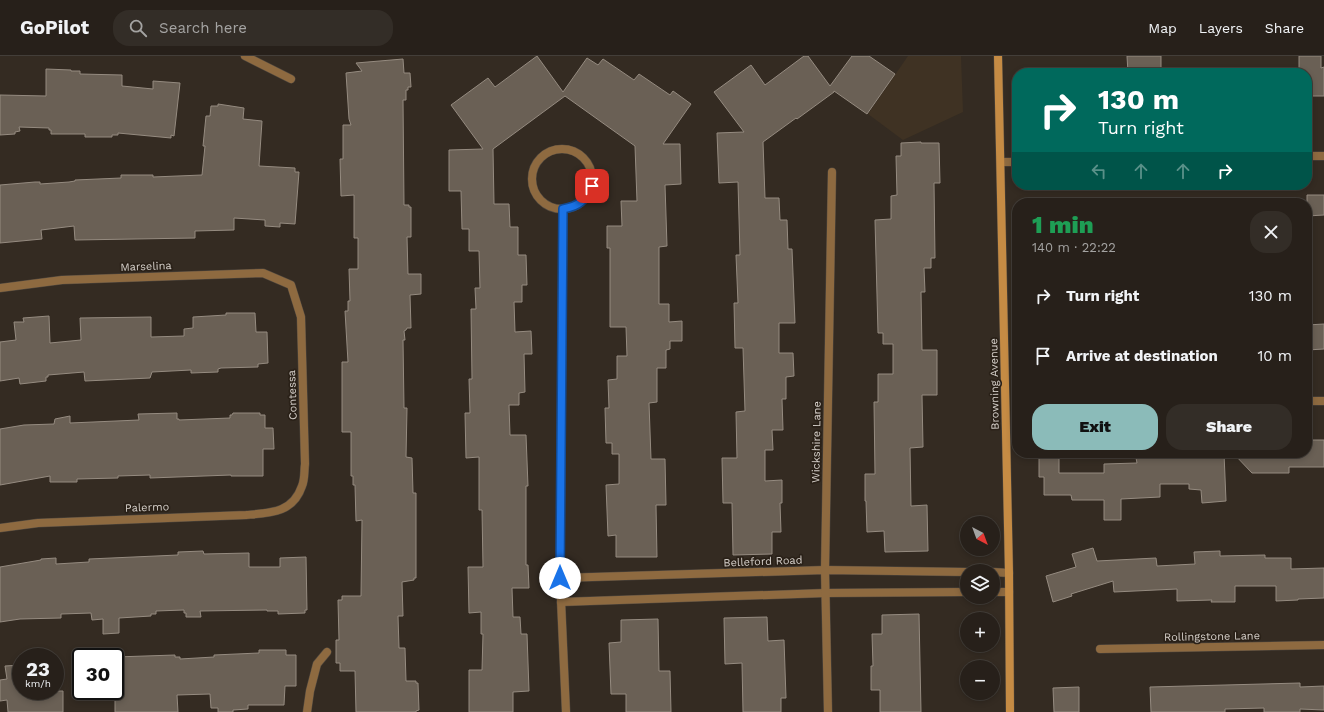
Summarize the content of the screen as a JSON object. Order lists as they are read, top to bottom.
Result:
{
  "streets": {
    "street": [
      "Marselina",
      "Browning Avenue",
      "Contessa",
      "Wickshire Lane",
      "Palermo",
      "Belleford Road",
      "Rollingstone Lane"
    ]
  },
  "crossings": [
    ["Marselina", "Contessa"],
    ["Contessa", "Palermo"],
    ["Wickshire Lane", "Belleford Road"]
  ],
  "north": "bottom right",
  "page": {
    "header": "GoPilot",
    "search": "Search here",
    "nav": ["Map", "Layers", "Share"],
    "turn": ["130 m", "Turn right"],
    "heading": ["1 min", "140 m · 22:22"],
    "list": [
      {
        "name": "Turn right",
        "value": "130 m"
      },
      {
        "name": "Arrive at destination",
        "value": "10 m"
      }
    ],
    "buttons": ["Exit", "Share"],
    "map_buttons": ["+", "−"],
    "speed": "23 km/h",
    "limit": "30"
  }
}
